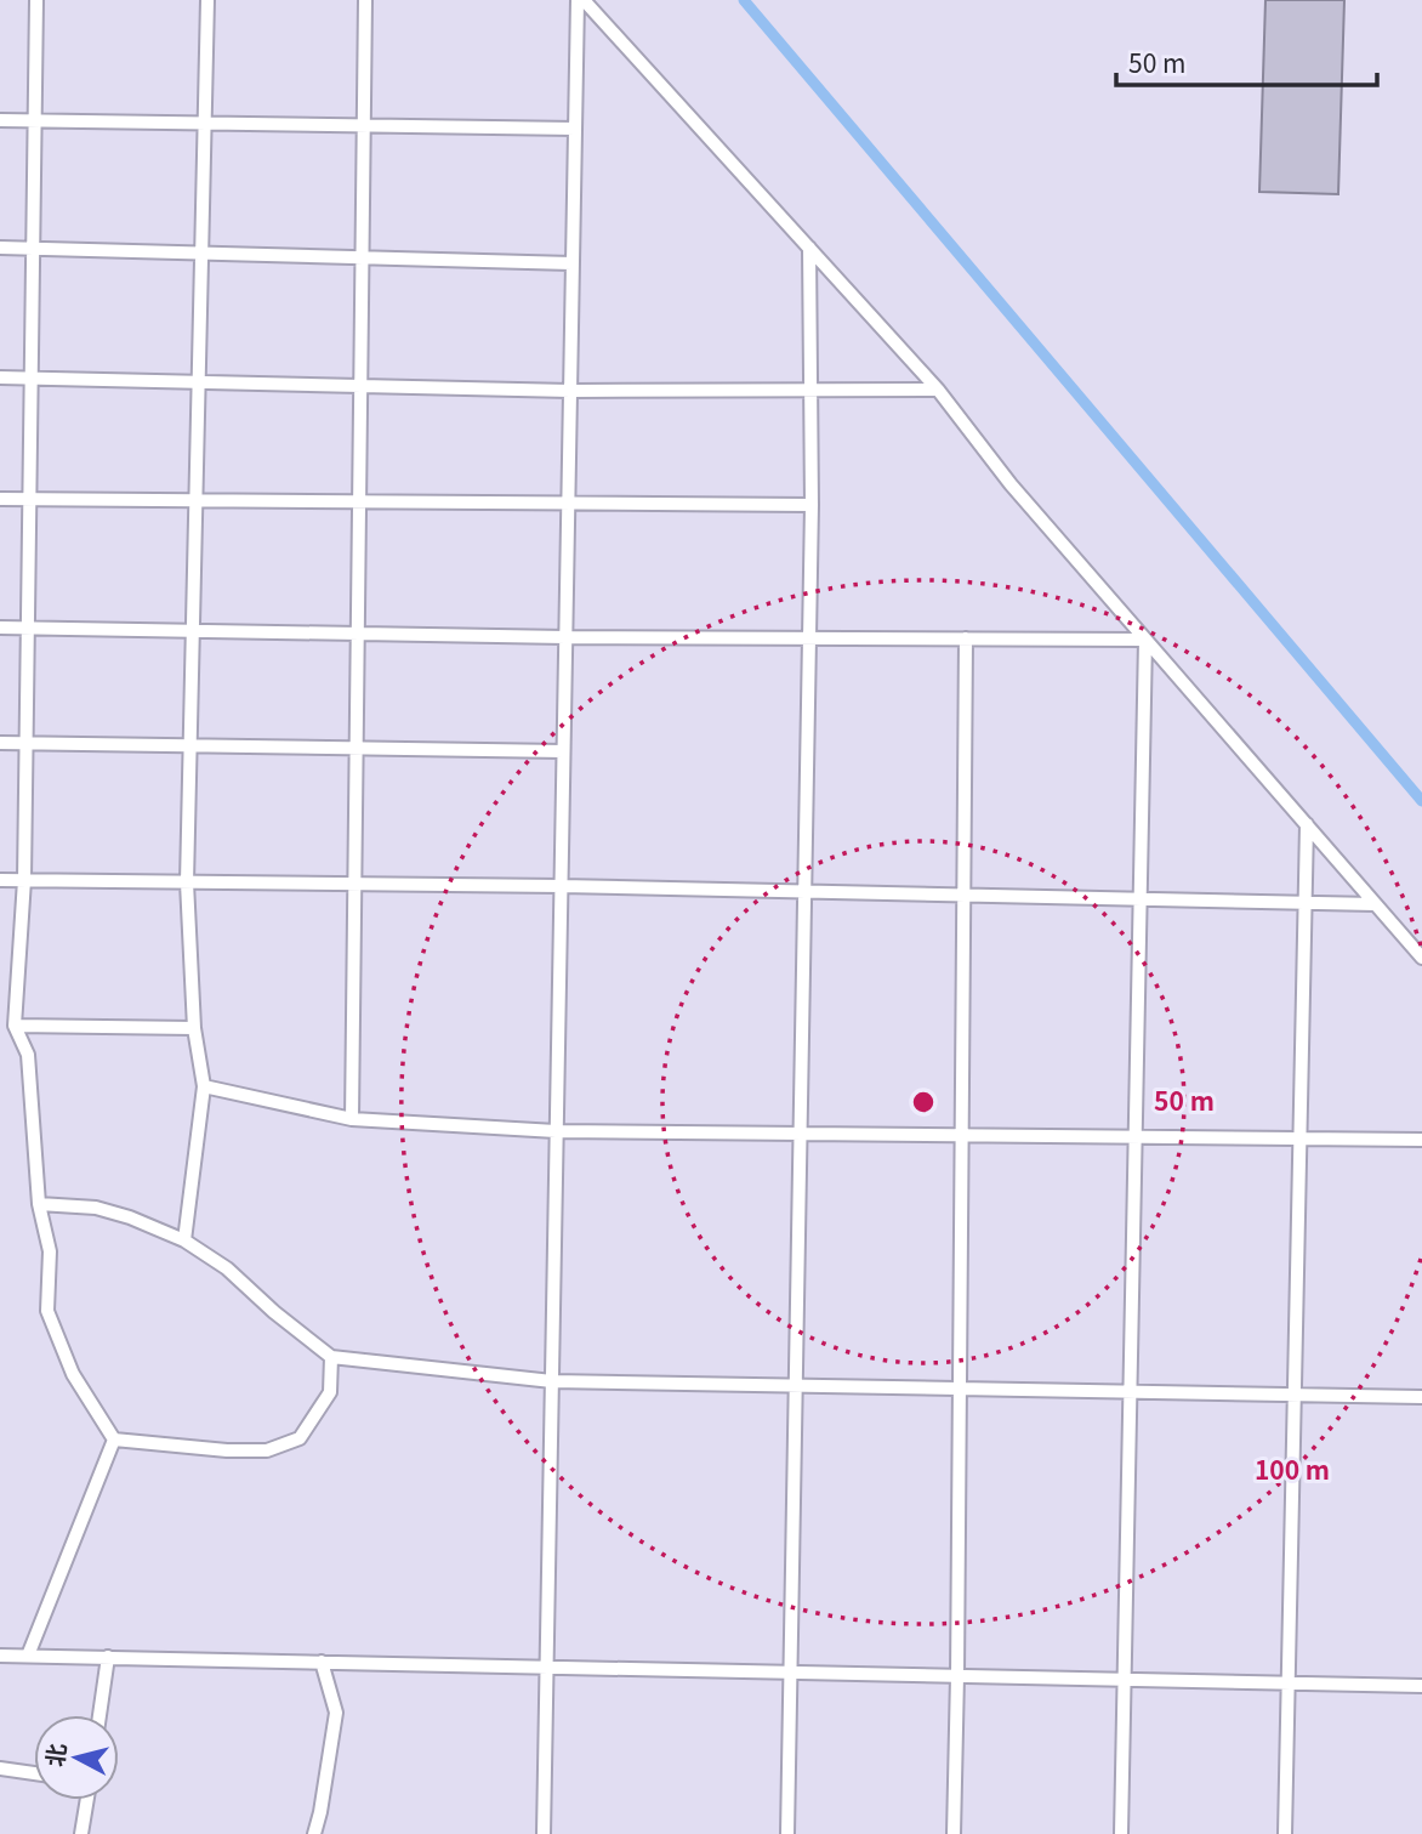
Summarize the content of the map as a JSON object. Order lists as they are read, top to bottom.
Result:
{
  "scale_bar": "50 m",
  "north": "left",
  "rings": ["50 m", "100 m"]
}
